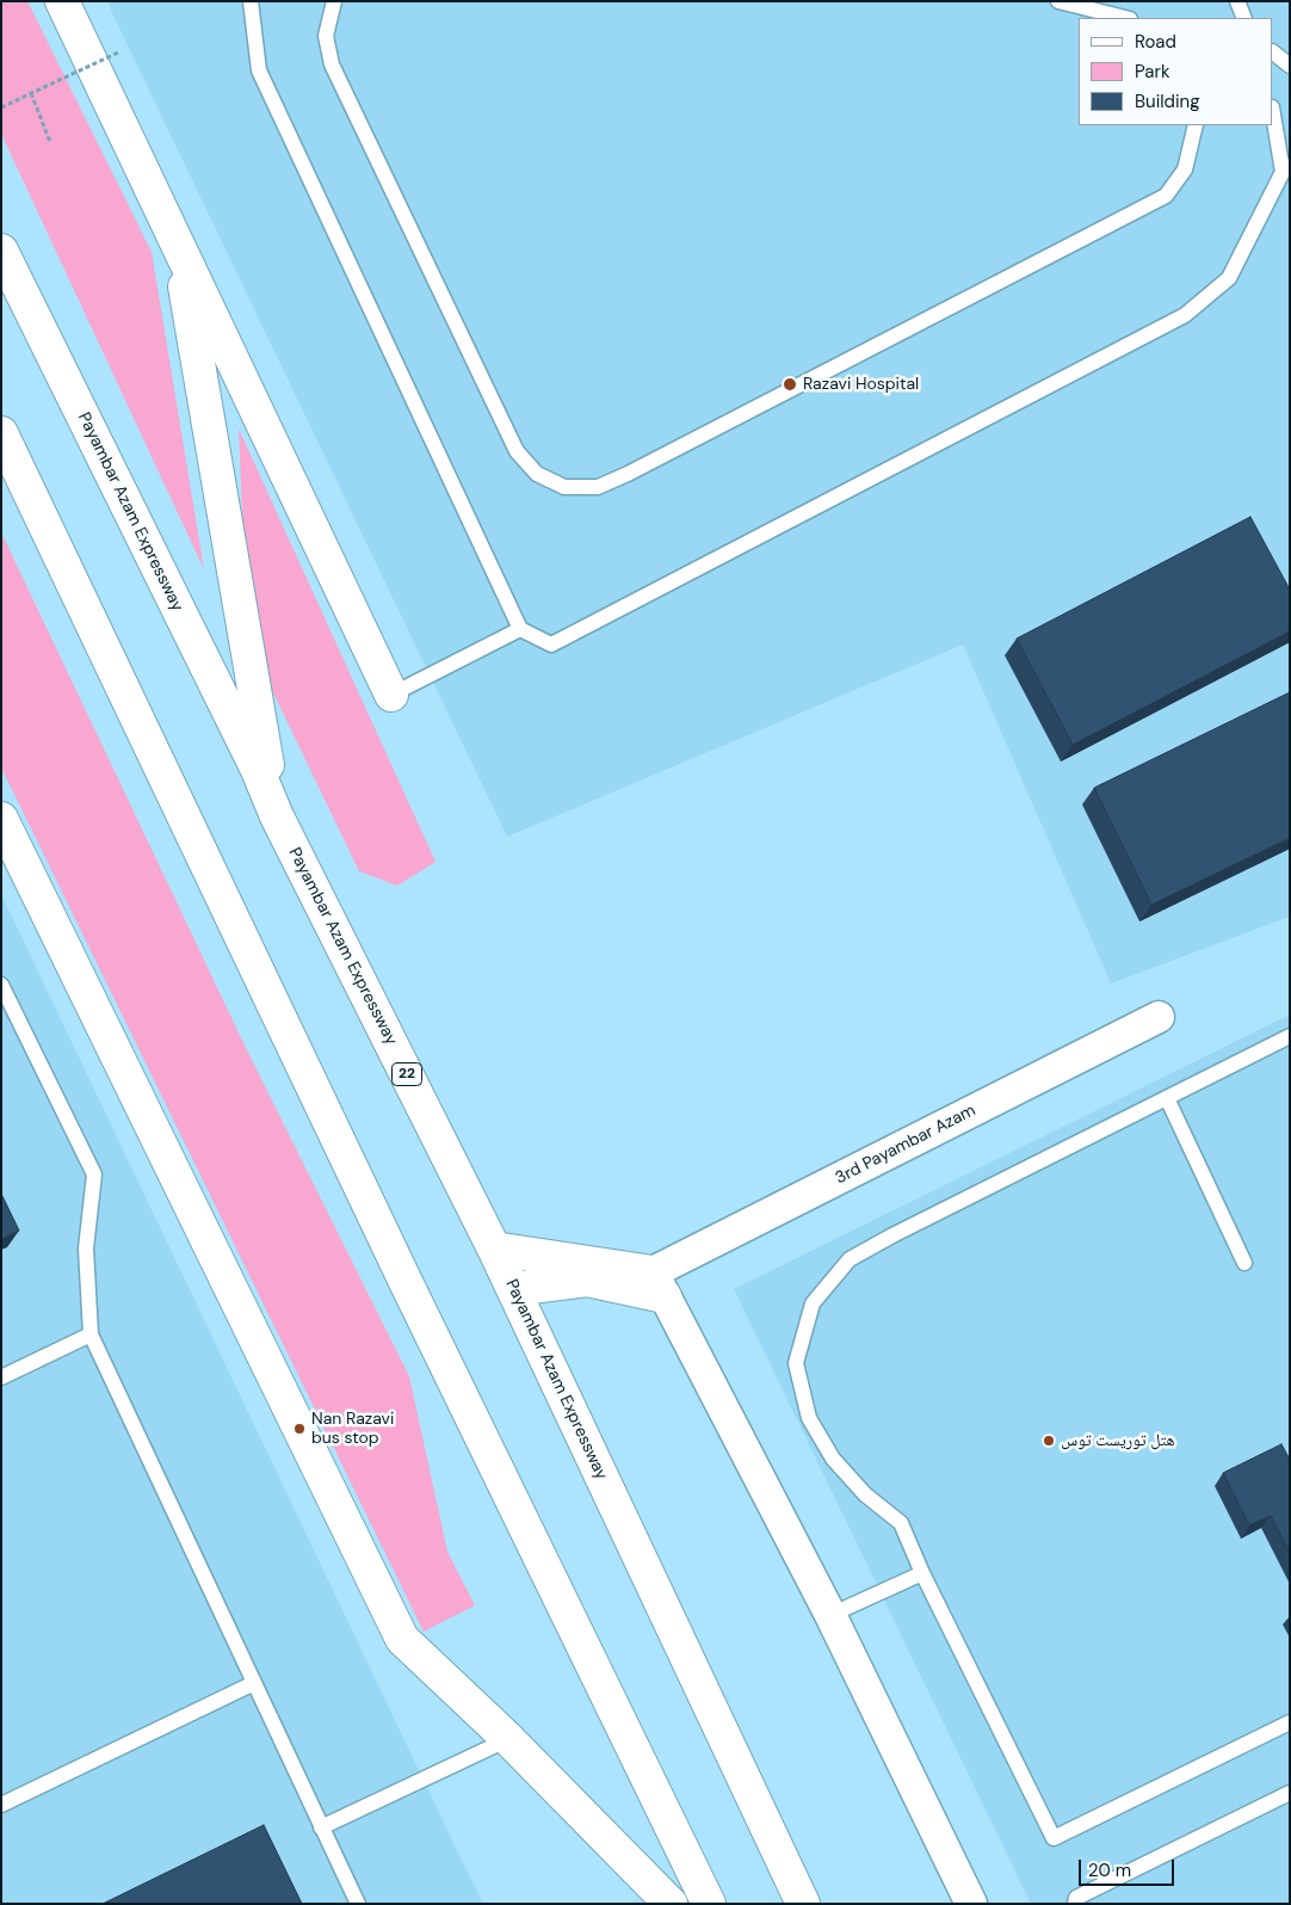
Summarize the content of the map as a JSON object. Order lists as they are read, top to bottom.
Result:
{
  "streets": {
    "highway": ["Payambar Azam Expressway", "22"],
    "street": ["3rd Payambar Azam"]
  },
  "places": ["Razavi Hospital", "Nan Razavi bus stop", "هتل توریست توس"],
  "legend": ["Road", "Park", "Building"],
  "scale_bar": "20 m"
}
